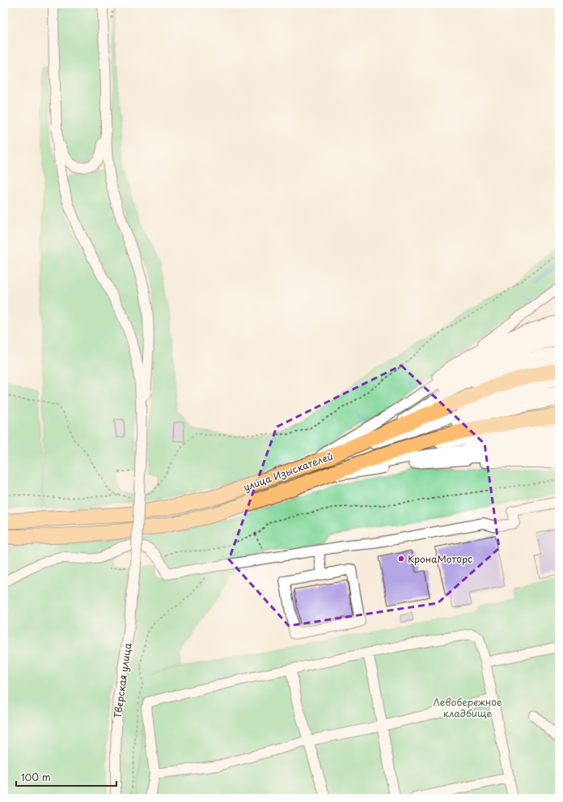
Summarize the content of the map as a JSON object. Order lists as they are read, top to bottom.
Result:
{
  "streets": {
    "highway": ["улица Изыскателей"],
    "street": ["Тверская улица"]
  },
  "parks": ["Левобережное кладбище"],
  "places": ["КронаМоторс"],
  "scale_bar": "100 m"
}
